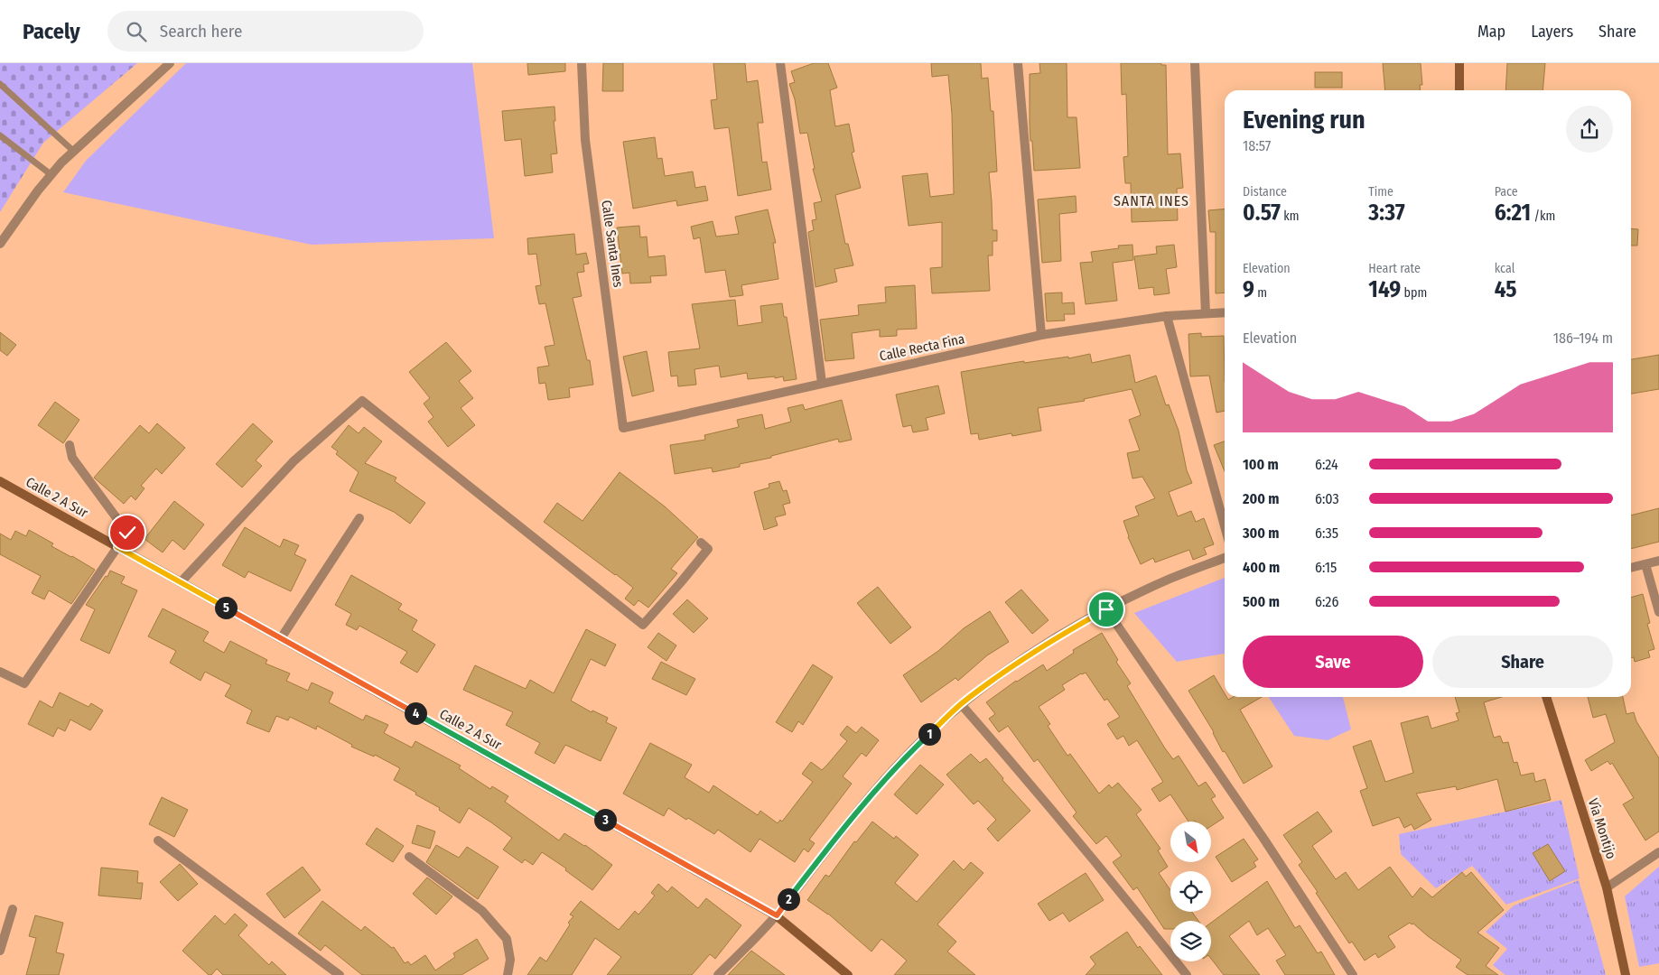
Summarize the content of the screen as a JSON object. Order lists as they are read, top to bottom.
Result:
{
  "streets": {
    "main road": ["Calle 2 A Sur", "Vía Montijo"],
    "street": ["Calle Santa Ines", "Calle Recta Fina"]
  },
  "crossings": [
    ["Calle Santa Ines", "Calle Recta Fina"]
  ],
  "districts": ["SANTA INES"],
  "north": "bottom right",
  "page": {
    "header": "Pacely",
    "search": "Search here",
    "nav": ["Map", "Layers", "Share"],
    "heading": ["Evening run", "18:57"],
    "stats": [
      ["Distance", "0.57 km"],
      ["Time", "3:37"],
      ["Pace", "6:21 /km"],
      ["Elevation", "9 m"],
      ["Heart rate", "149 bpm"],
      ["kcal", "45"]
    ],
    "chart": ["Elevation", "186–194 m"],
    "list": [
      {
        "name": "100 m",
        "note": "6:24"
      },
      {
        "name": "200 m",
        "note": "6:03"
      },
      {
        "name": "300 m",
        "note": "6:35"
      },
      {
        "name": "400 m",
        "note": "6:15"
      },
      {
        "name": "500 m",
        "note": "6:26"
      }
    ],
    "pins": [
      "5",
      "4",
      "1",
      "3",
      "2"
    ],
    "buttons": ["Save", "Share"]
  }
}
